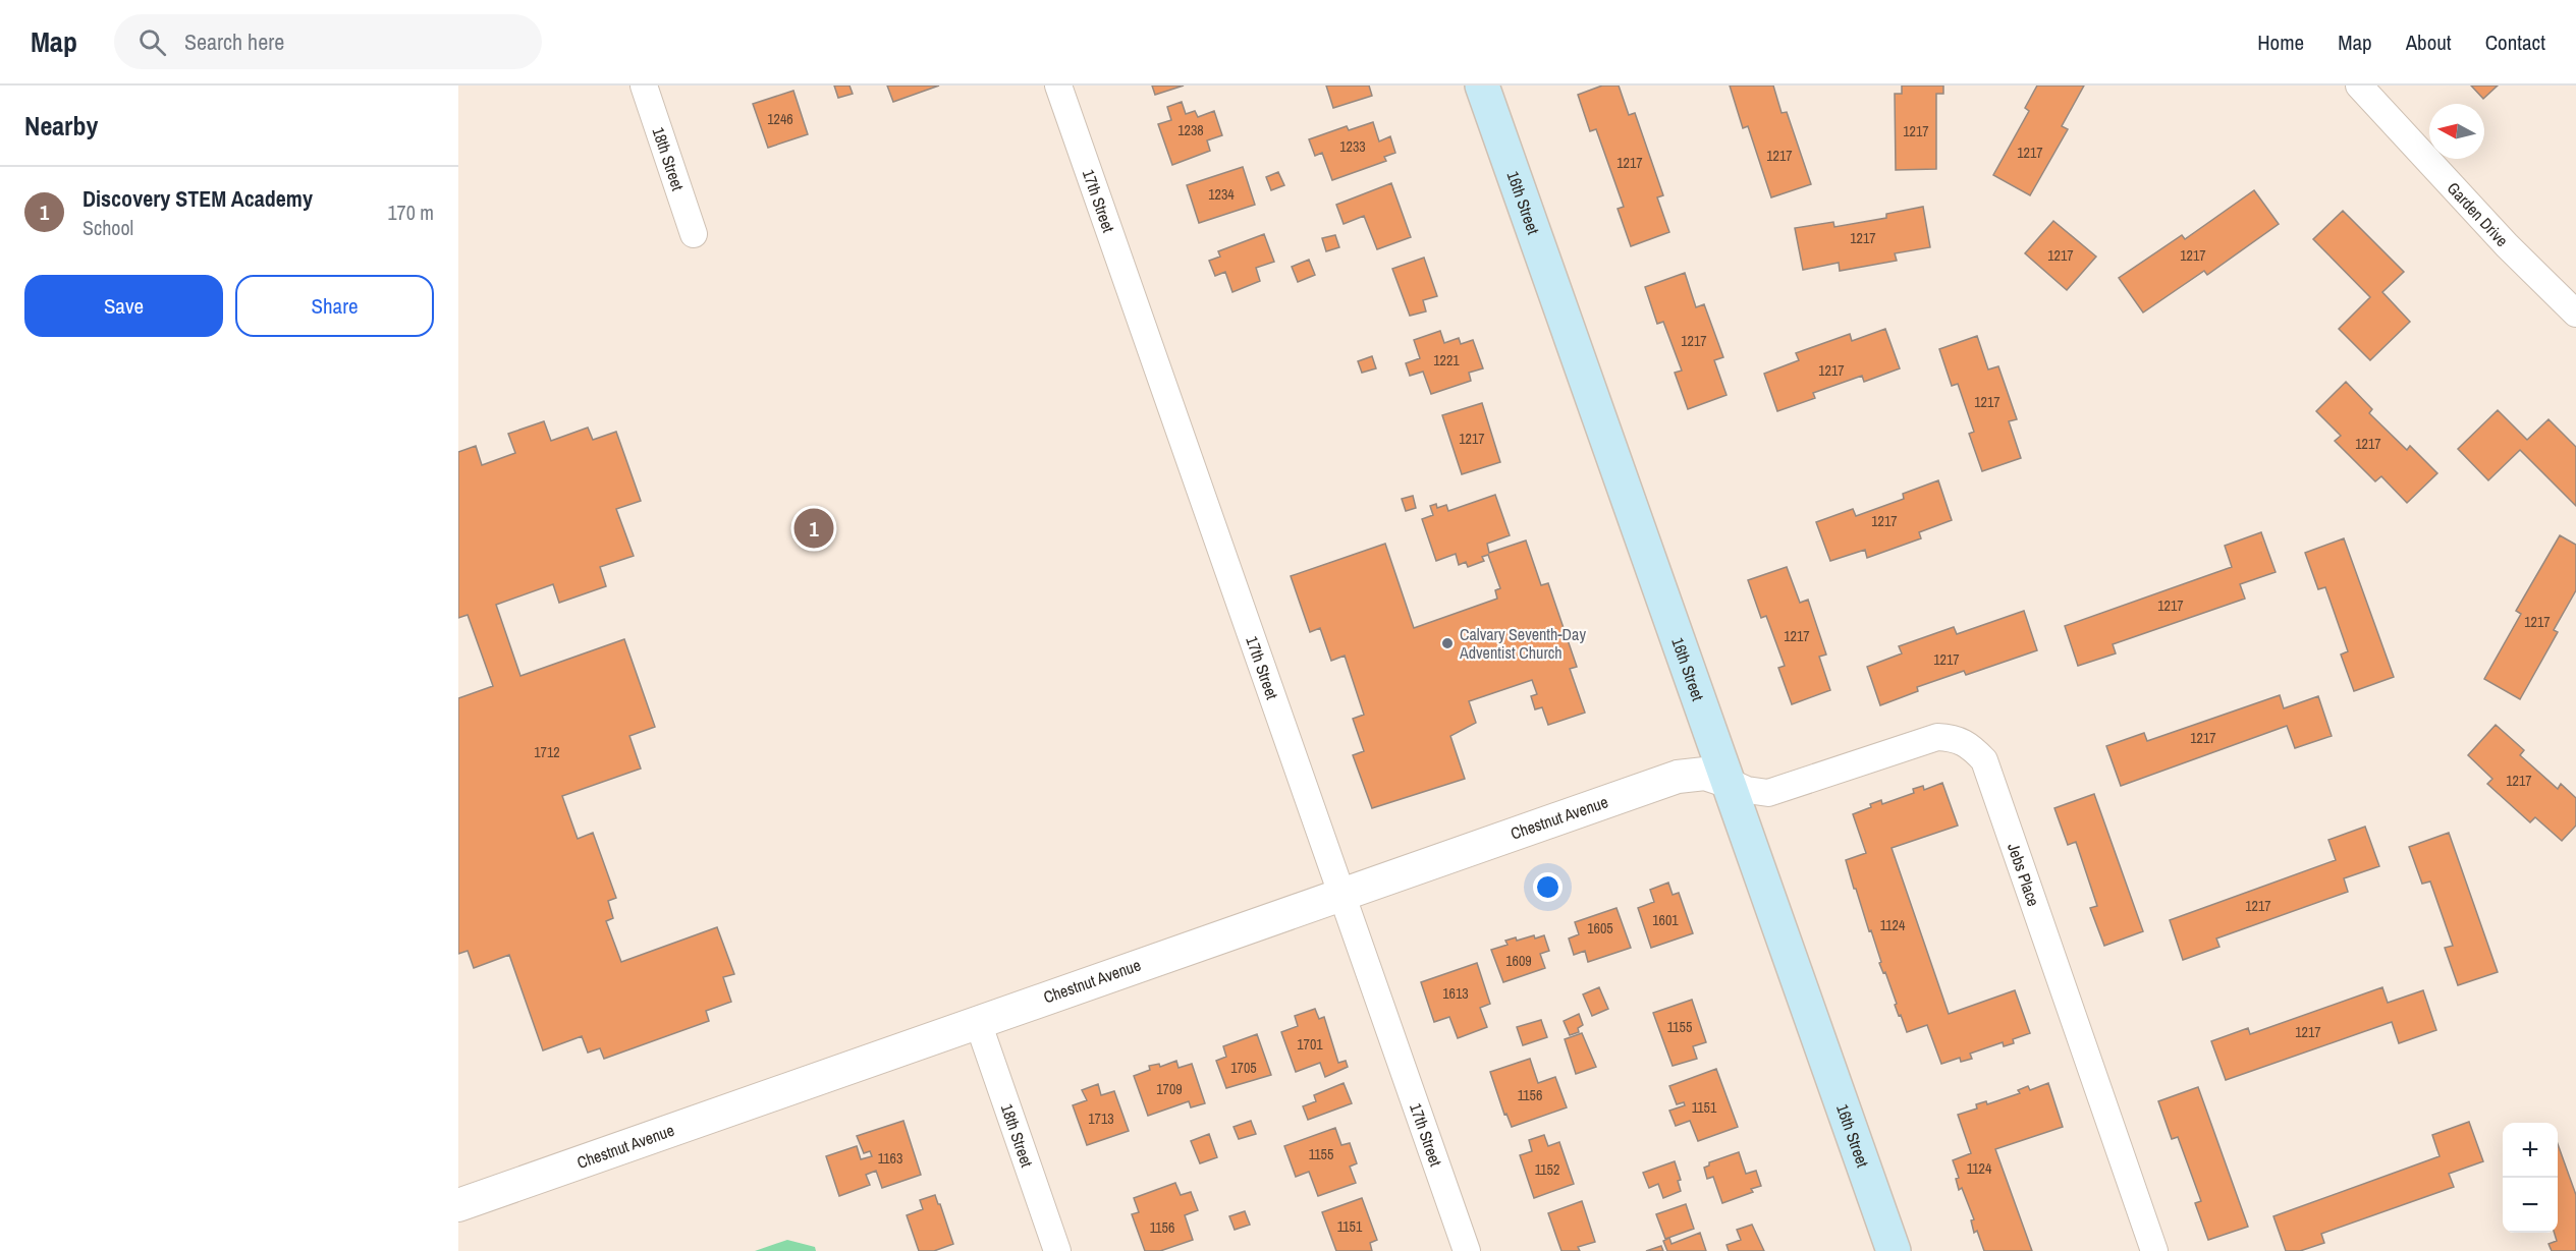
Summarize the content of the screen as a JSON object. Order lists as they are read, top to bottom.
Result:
{
  "streets": {
    "main road": ["16th Street"],
    "street": [
      "18th Street",
      "17th Street",
      "Garden Drive",
      "Chestnut Avenue",
      "Jebs Place"
    ]
  },
  "crossings": [
    ["18th Street", "Chestnut Avenue"],
    ["17th Street", "Chestnut Avenue"],
    ["16th Street", "Chestnut Avenue"],
    ["16th Street", "Jebs Place"],
    ["Chestnut Avenue", "Jebs Place"]
  ],
  "places": ["Calvary Seventh-Day Adventist Church"],
  "house_numbers": [
    "1246",
    "1238",
    "1217",
    "1233",
    "1217",
    "1217",
    "1217",
    "1234",
    "1217",
    "1217",
    "1217",
    "1217",
    "1221",
    "1217",
    "1217",
    "1217",
    "1217",
    "1217",
    "1217",
    "1217",
    "1217",
    "1217",
    "1217",
    "1712",
    "1217",
    "1217",
    "1601",
    "1124",
    "1605",
    "1609",
    "1613",
    "1155",
    "1217",
    "1701",
    "1705",
    "1709",
    "1156",
    "1151",
    "1713",
    "1155",
    "1163",
    "1124",
    "1152",
    "1151",
    "1156"
  ],
  "north": "left",
  "page": {
    "header": "Map",
    "search": "Search here",
    "nav": [
      "Home",
      "Map",
      "About",
      "Contact"
    ],
    "heading": "Nearby",
    "list": [
      {
        "mark": "1",
        "name": "Discovery STEM Academy",
        "note": "School",
        "value": "170 m"
      }
    ],
    "buttons": ["Save", "Share"],
    "pins": "1",
    "map_buttons": ["+", "−"]
  }
}
